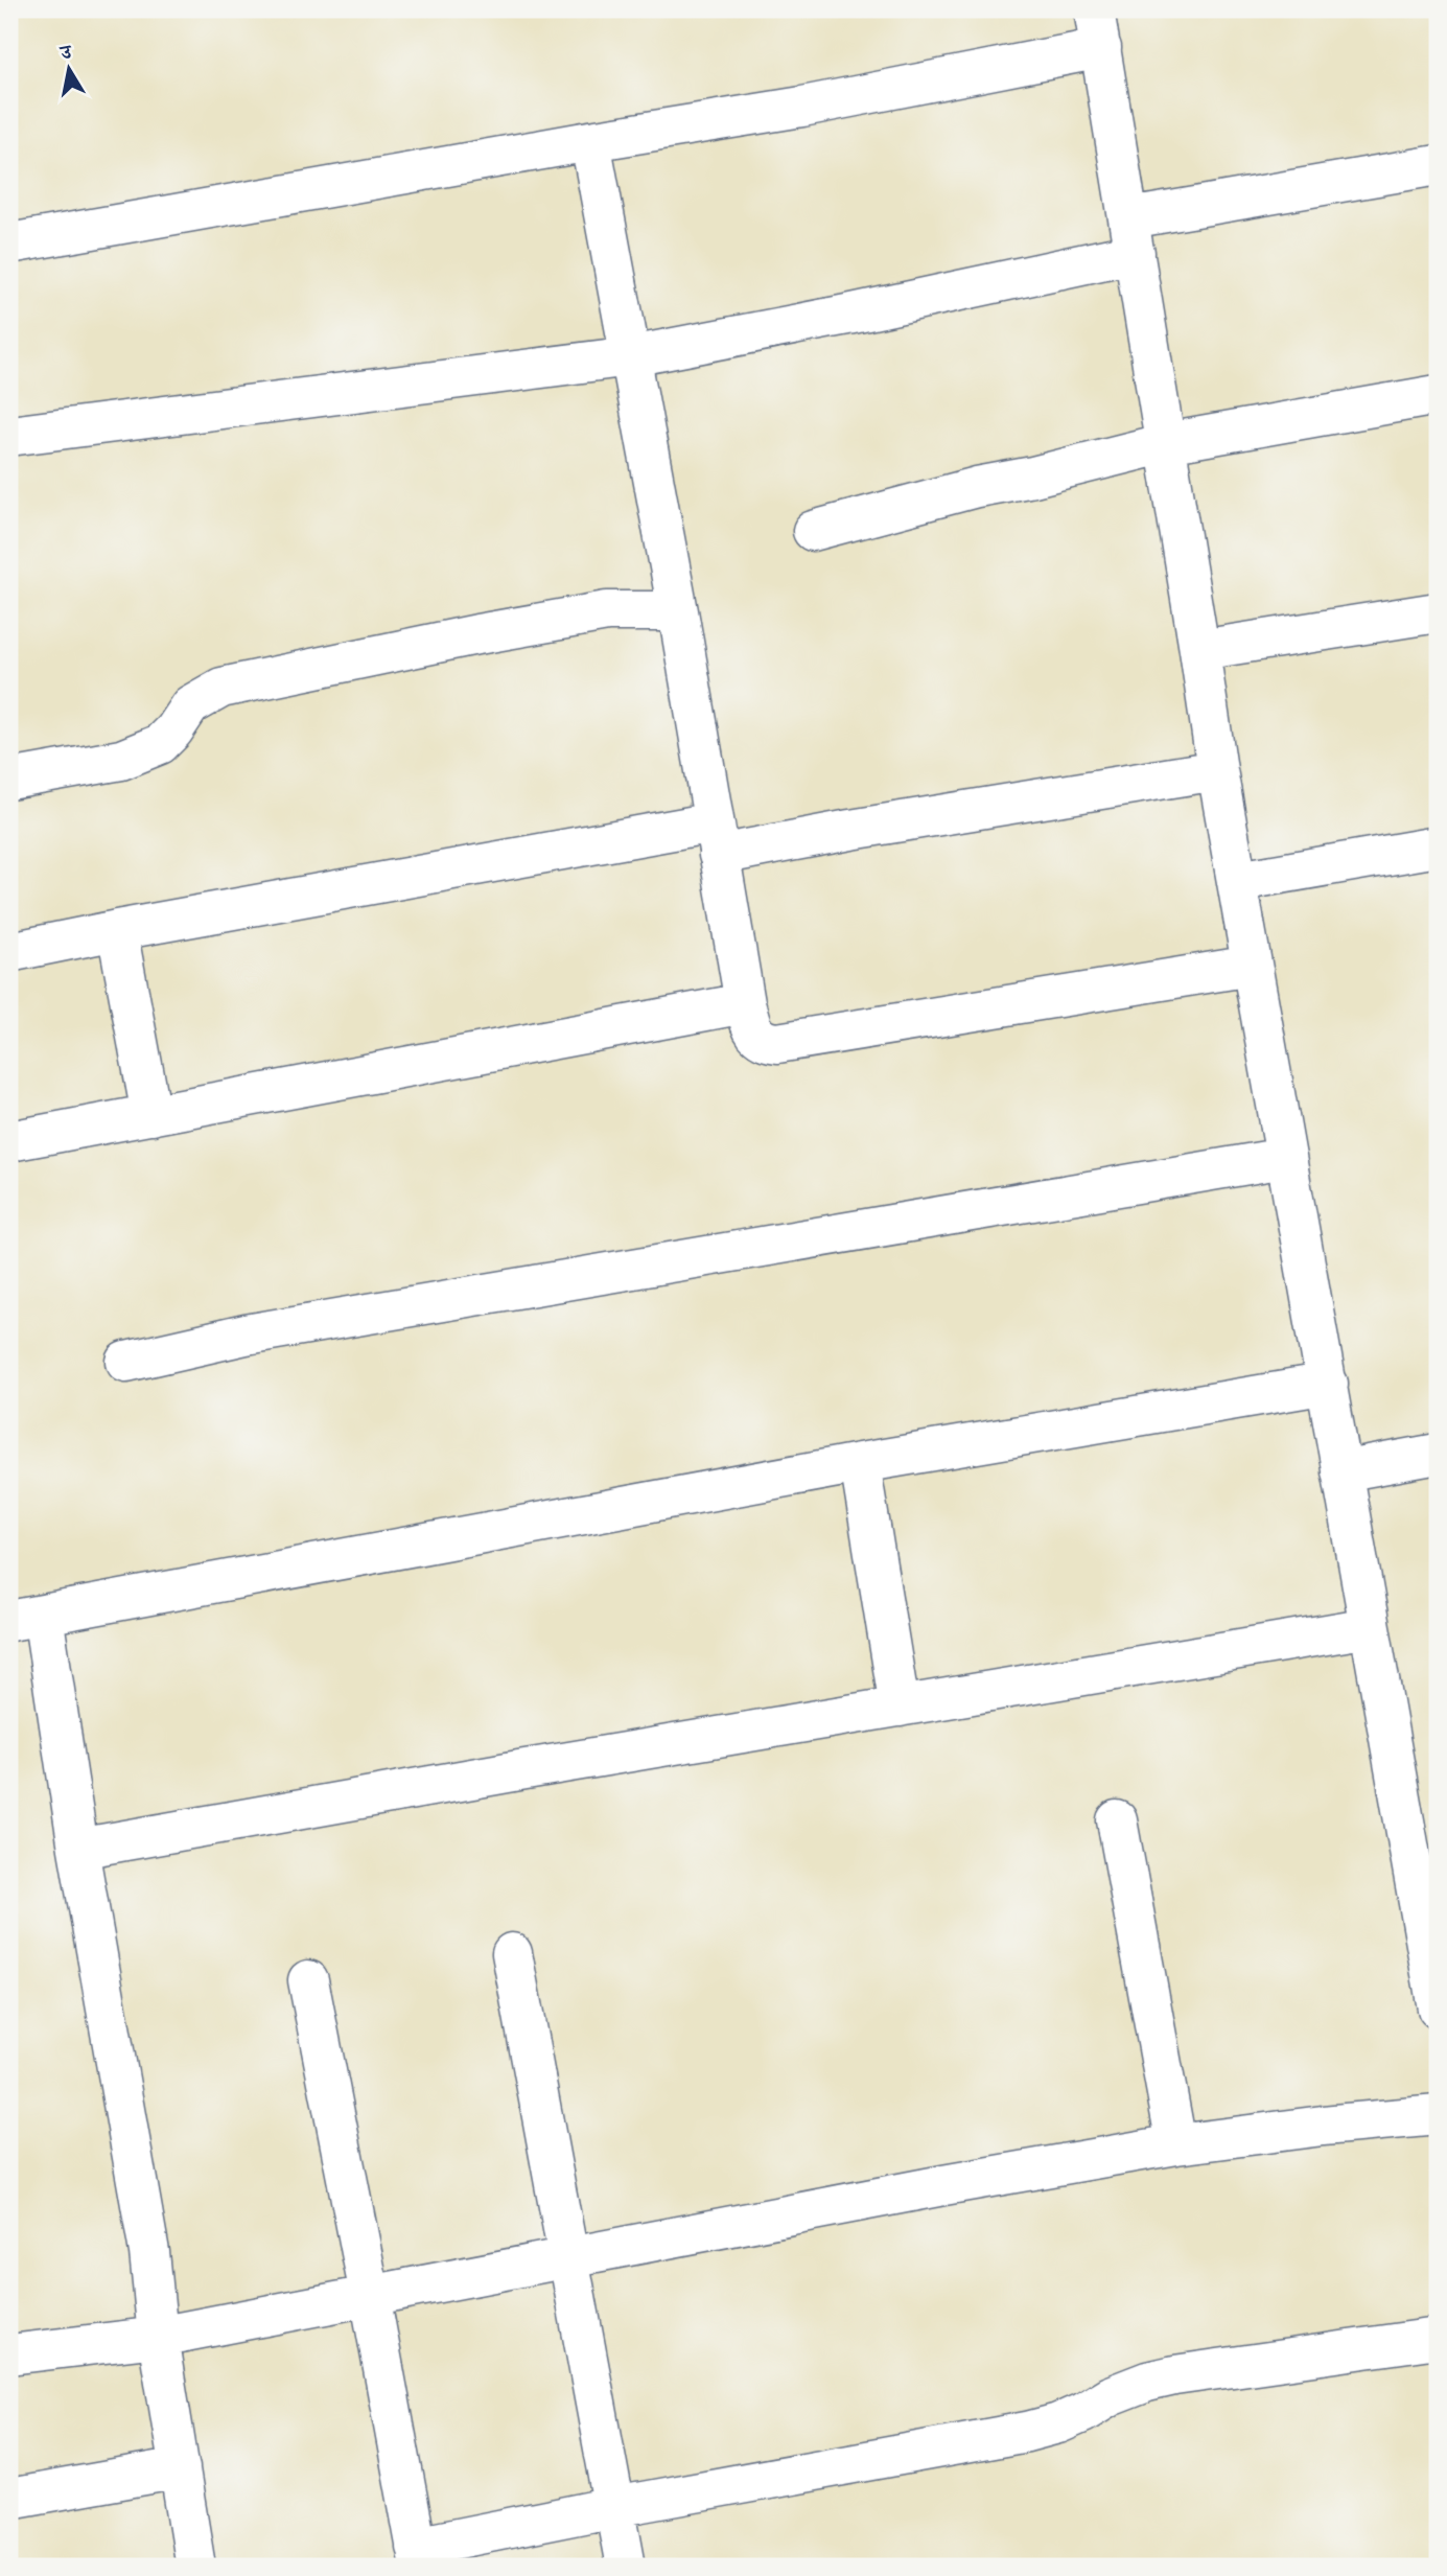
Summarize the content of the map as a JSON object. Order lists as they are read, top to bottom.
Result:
{
  "north": "top"
}
